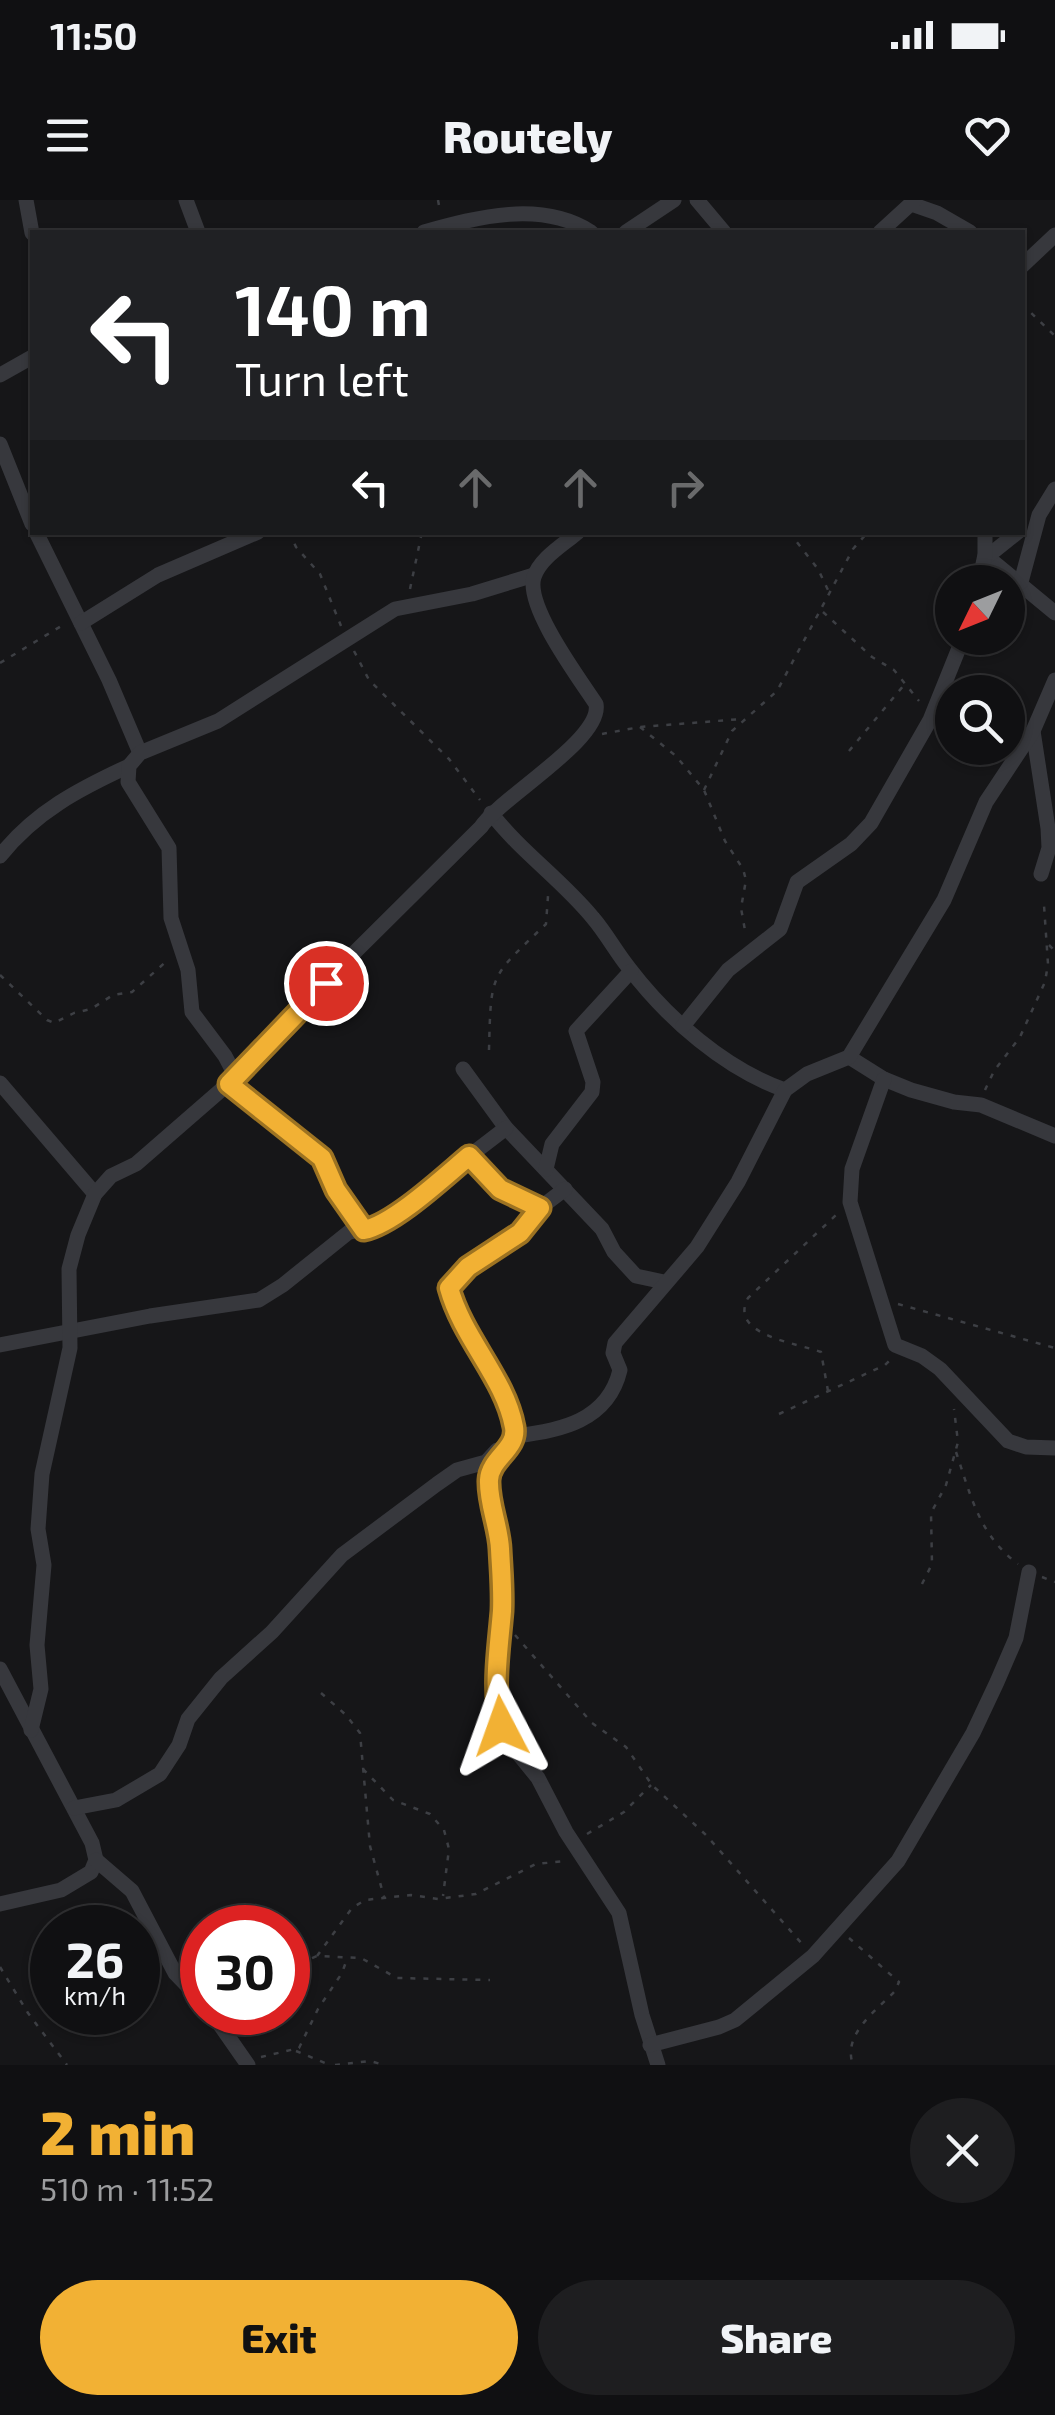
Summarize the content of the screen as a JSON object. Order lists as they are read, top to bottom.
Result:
{
  "north": "bottom left",
  "page": {
    "status": "11:50",
    "header": "Routely",
    "turn": ["140 m", "Turn left"],
    "speed": "26 km/h",
    "limit": "30",
    "heading": ["2 min", "510 m · 11:52"],
    "buttons": ["Exit", "Share"]
  }
}
